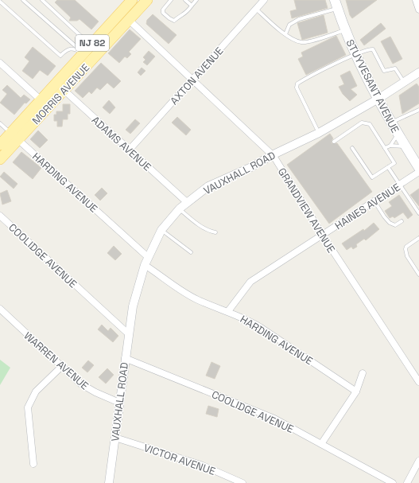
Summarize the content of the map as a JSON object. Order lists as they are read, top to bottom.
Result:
{
  "streets": {
    "main road": ["NJ 82", "STUYVESANT AVENUE", "MORRIS AVENUE"],
    "street": [
      "AXTON AVENUE",
      "ADAMS AVENUE",
      "VAUXHALL ROAD",
      "HARDING AVENUE",
      "HAINES AVENUE",
      "GRANDVIEW AVENUE",
      "COOLIDGE AVENUE",
      "WARREN AVENUE",
      "VICTOR AVENUE"
    ]
  },
  "crossings": [
    ["AXTON AVENUE", "ADAMS AVENUE"],
    ["AXTON AVENUE", "GRANDVIEW AVENUE"],
    ["STUYVESANT AVENUE", "VAUXHALL ROAD"],
    ["MORRIS AVENUE", "ADAMS AVENUE"],
    ["MORRIS AVENUE", "HARDING AVENUE"],
    ["MORRIS AVENUE", "GRANDVIEW AVENUE"],
    ["ADAMS AVENUE", "VAUXHALL ROAD"],
    ["VAUXHALL ROAD", "HARDING AVENUE"],
    ["VAUXHALL ROAD", "GRANDVIEW AVENUE"],
    ["VAUXHALL ROAD", "COOLIDGE AVENUE"],
    ["VAUXHALL ROAD", "WARREN AVENUE"],
    ["VAUXHALL ROAD", "VICTOR AVENUE"],
    ["HARDING AVENUE", "HAINES AVENUE"],
    ["HAINES AVENUE", "GRANDVIEW AVENUE"]
  ]
}
